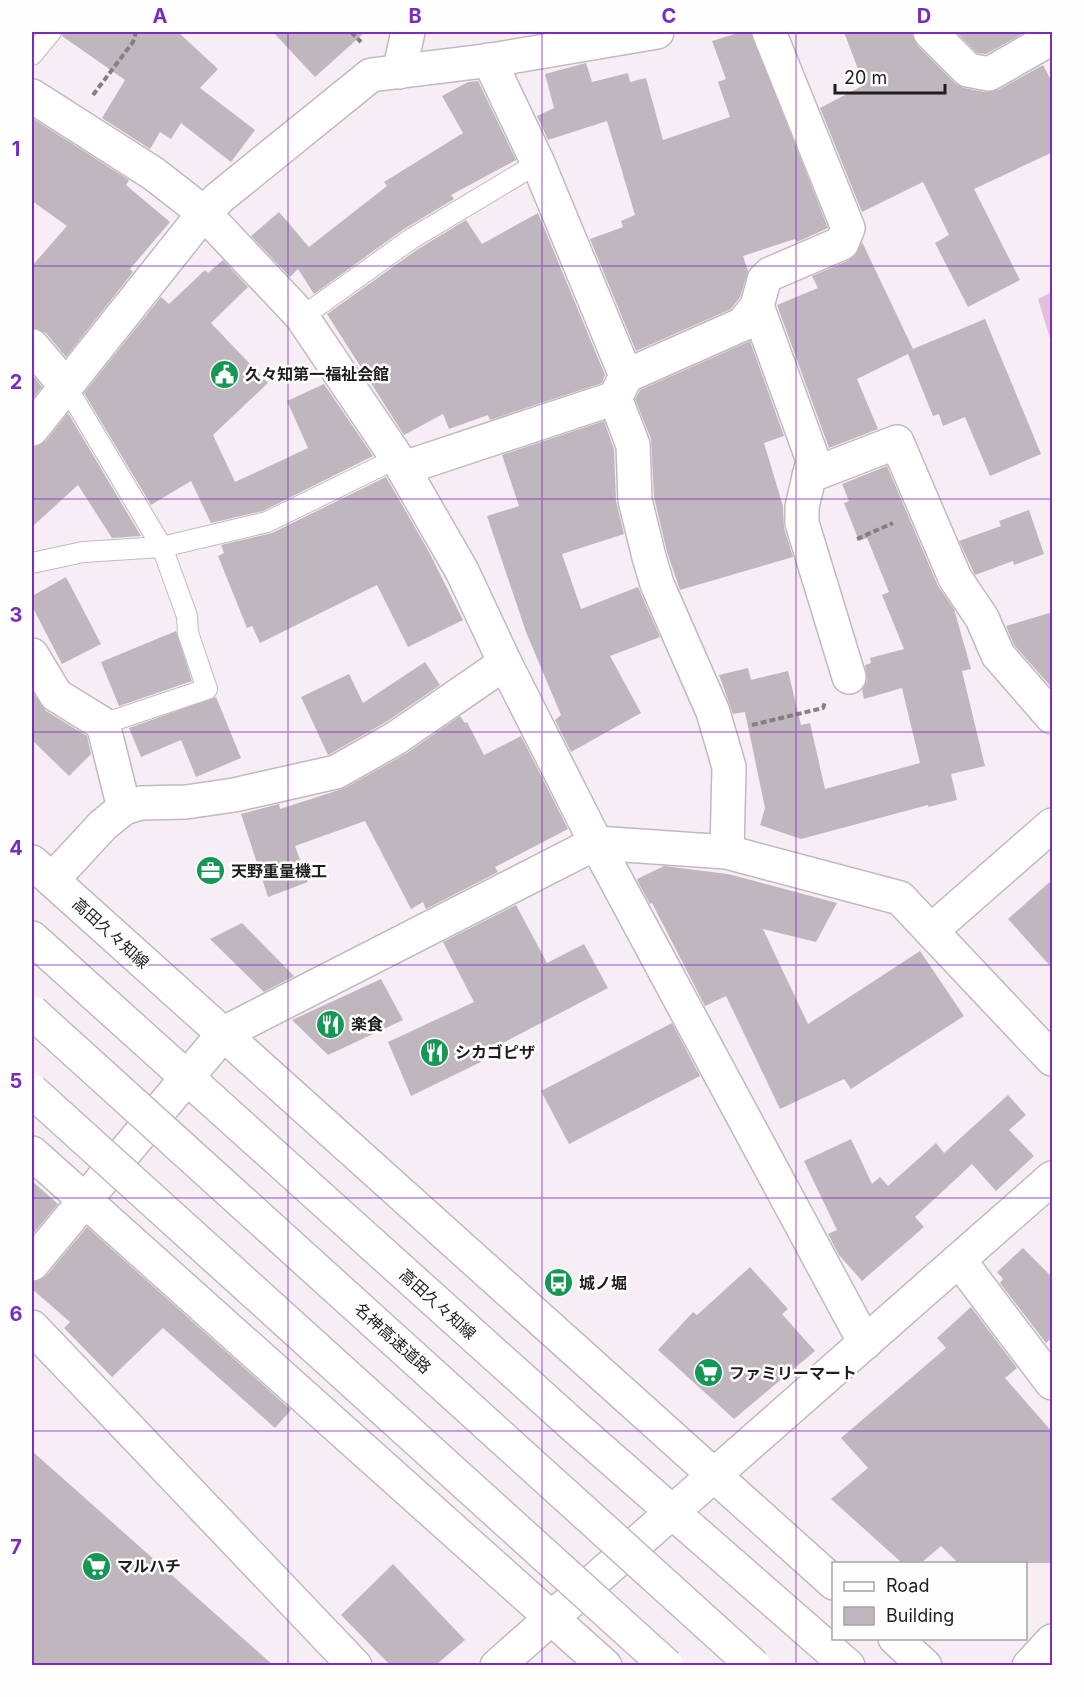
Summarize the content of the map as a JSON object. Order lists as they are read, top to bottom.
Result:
{
  "streets": {
    "main road": ["高田久々知線", "名神高速道路"]
  },
  "places": {
    "public building": ["久々知第一福祉会館"],
    "office": ["天野重量機工"],
    "restaurant": ["楽食", "シカゴピザ"],
    "bus stop": ["城ノ堀"],
    "supermarket": ["ファミリーマート", "マルハチ"]
  },
  "legend": ["Road", "Building"],
  "scale_bar": "20 m",
  "grid": {
    "columns": [
      "A",
      "B",
      "C",
      "D"
    ],
    "rows": [
      "1",
      "2",
      "3",
      "4",
      "5",
      "6",
      "7"
    ]
  }
}
